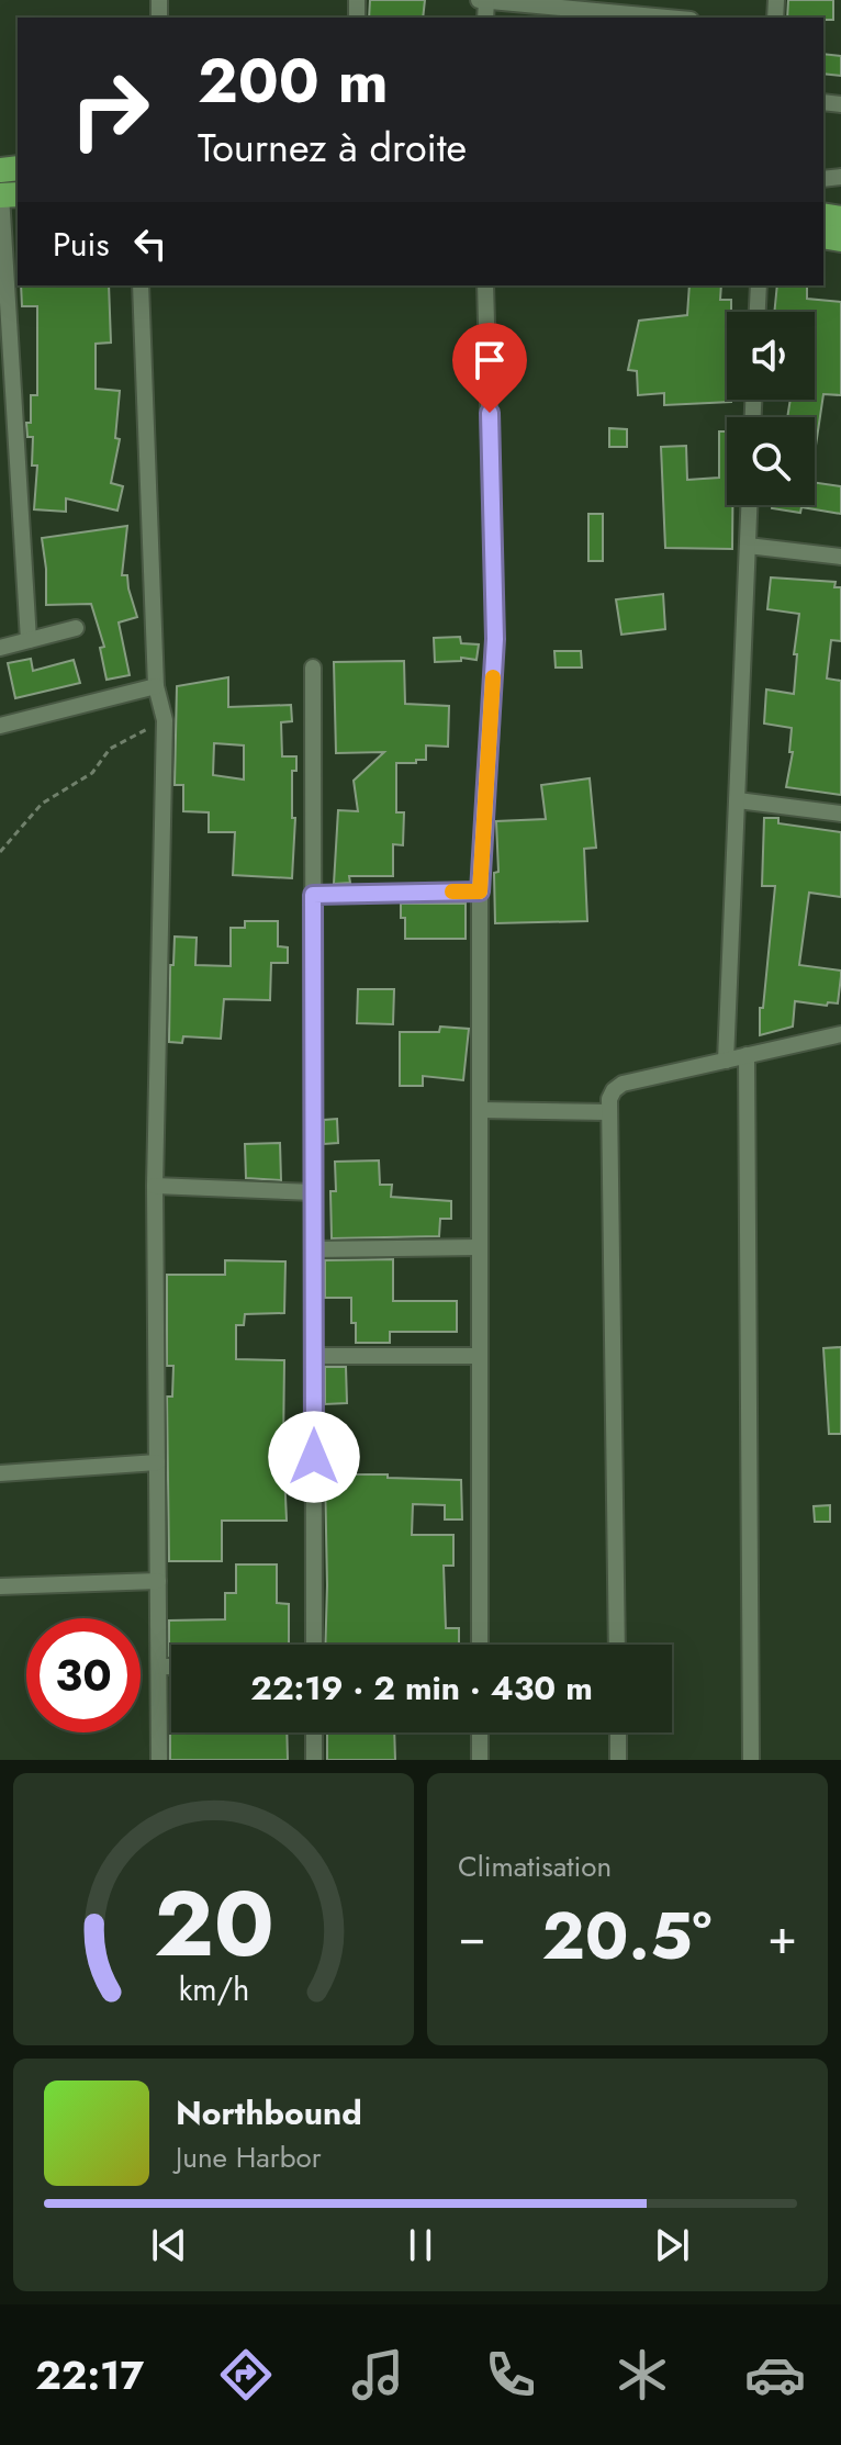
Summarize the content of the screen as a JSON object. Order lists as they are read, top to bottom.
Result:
{
  "page": {
    "turn": ["200 m", "Tournez à droite"],
    "then": "Puis",
    "limit": "30",
    "trip": "22:19 · 2 min · 430 m",
    "tile": "Climatisation",
    "heat": ["−", "20.5°", "+"],
    "song": ["Northbound", "June Harbor"],
    "tabs": "22:17",
    "gauge": ["20", "km/h"]
  }
}
